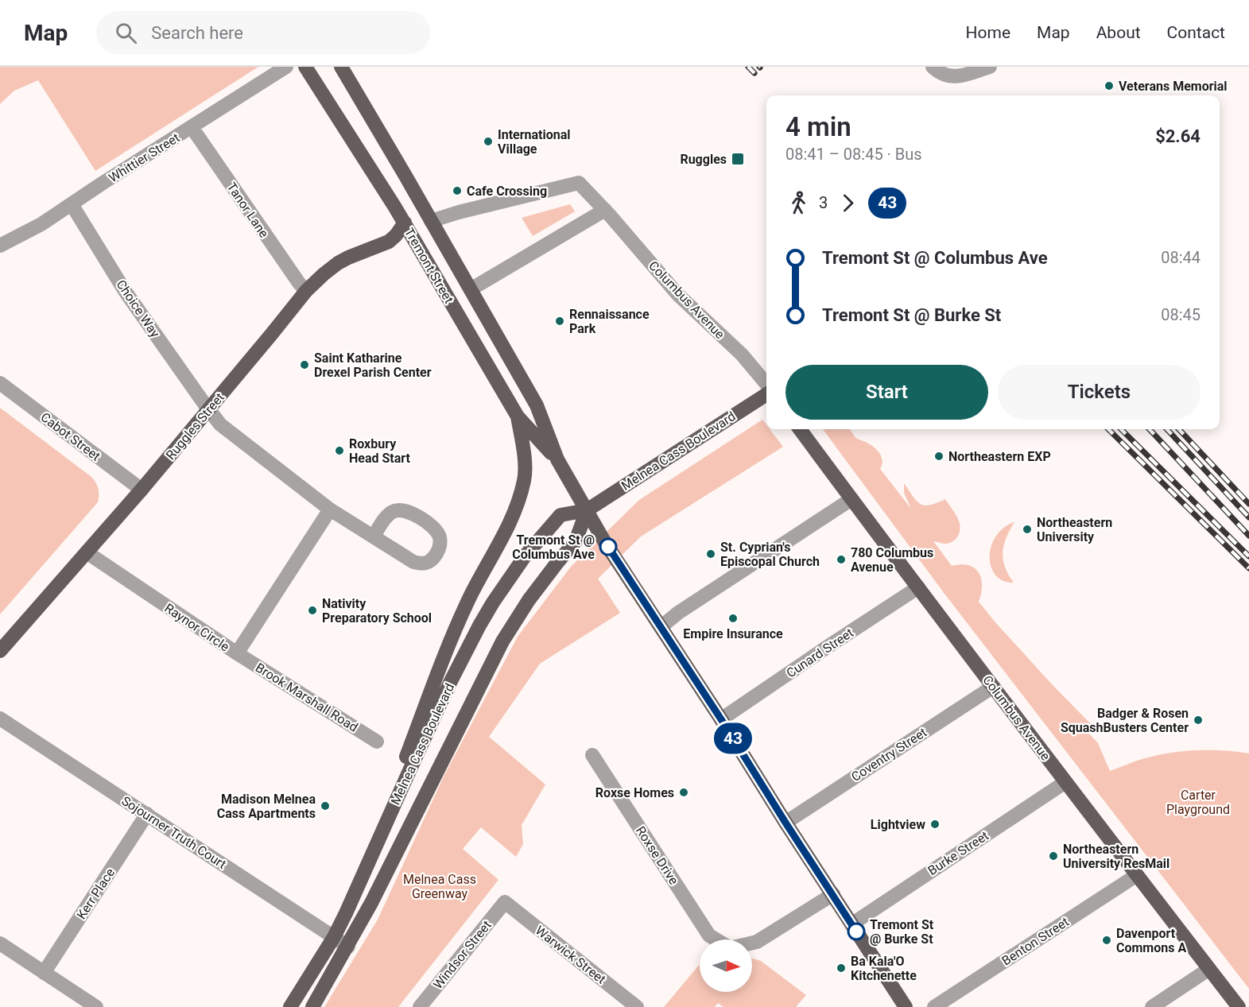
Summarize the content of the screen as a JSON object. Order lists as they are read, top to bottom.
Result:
{
  "streets": {
    "main road": [
      "Tremont Street",
      "Columbus Avenue",
      "Ruggles Street",
      "Melnea Cass Boulevard"
    ],
    "street": [
      "Whittier Street",
      "Tanor Lane",
      "Choice Way",
      "Cabot Street",
      "Raynor Circle",
      "Cunard Street",
      "Brook Marshall Road",
      "Coventry Street",
      "Sojourner Truth Court",
      "Burke Street",
      "Roxse Drive",
      "Kerr Place",
      "Benton Street",
      "Windsor Street",
      "Warwick Street"
    ]
  },
  "crossings": [
    ["Whittier Street", "Tanor Lane"],
    ["Whittier Street", "Choice Way"],
    ["Tanor Lane", "Ruggles Street"],
    ["Tremont Street", "Columbus Avenue"],
    ["Tremont Street", "Ruggles Street"],
    ["Tremont Street", "Melnea Cass Boulevard"],
    ["Tremont Street", "Cunard Street"],
    ["Tremont Street", "Coventry Street"],
    ["Tremont Street", "Burke Street"],
    ["Tremont Street", "Roxse Drive"],
    ["Columbus Avenue", "Cunard Street"],
    ["Columbus Avenue", "Coventry Street"],
    ["Columbus Avenue", "Burke Street"],
    ["Columbus Avenue", "Benton Street"],
    ["Choice Way", "Ruggles Street"],
    ["Ruggles Street", "Cabot Street"],
    ["Ruggles Street", "Raynor Circle"],
    ["Melnea Cass Boulevard", "Sojourner Truth Court"],
    ["Raynor Circle", "Brook Marshall Road"],
    ["Sojourner Truth Court", "Kerr Place"],
    ["Windsor Street", "Warwick Street"]
  ],
  "parks": ["Carter Playground", "Melnea Cass Greenway"],
  "places": {
    "other": [
      "Veterans Memorial",
      "International Village",
      "Cafe Crossing",
      "Rennaissance Park",
      "Saint Katharine Drexel Parish Center",
      "Roxbury Head Start",
      "Northeastern EXP",
      "Northeastern University",
      "Tremont St @ Columbus Ave",
      "St. Cyprian's Episcopal Church",
      "780 Columbus Avenue",
      "Nativity Preparatory School",
      "Empire Insurance",
      "Badger & Rosen SquashBusters Center",
      "Roxse Homes",
      "Madison Melnea Cass Apartments",
      "Lightview",
      "Northeastern University ResMail",
      "Tremont St @ Burke St",
      "Davenport Commons A",
      "Ba Kala'O Kitchenette"
    ],
    "transit": ["Ruggles"]
  },
  "lines": ["bus line 43"],
  "north": "right",
  "page": {
    "header": "Map",
    "search": "Search here",
    "nav": [
      "Home",
      "Map",
      "About",
      "Contact"
    ],
    "on_map": "43",
    "heading": ["4 min", "08:41 – 08:45 · Bus", "$2.64"],
    "legs": ["3", "43"],
    "list": [
      {
        "name": "Tremont St @ Columbus Ave",
        "value": "08:44"
      },
      {
        "name": "Tremont St @ Burke St",
        "value": "08:45"
      }
    ],
    "buttons": ["Start", "Tickets"]
  }
}
